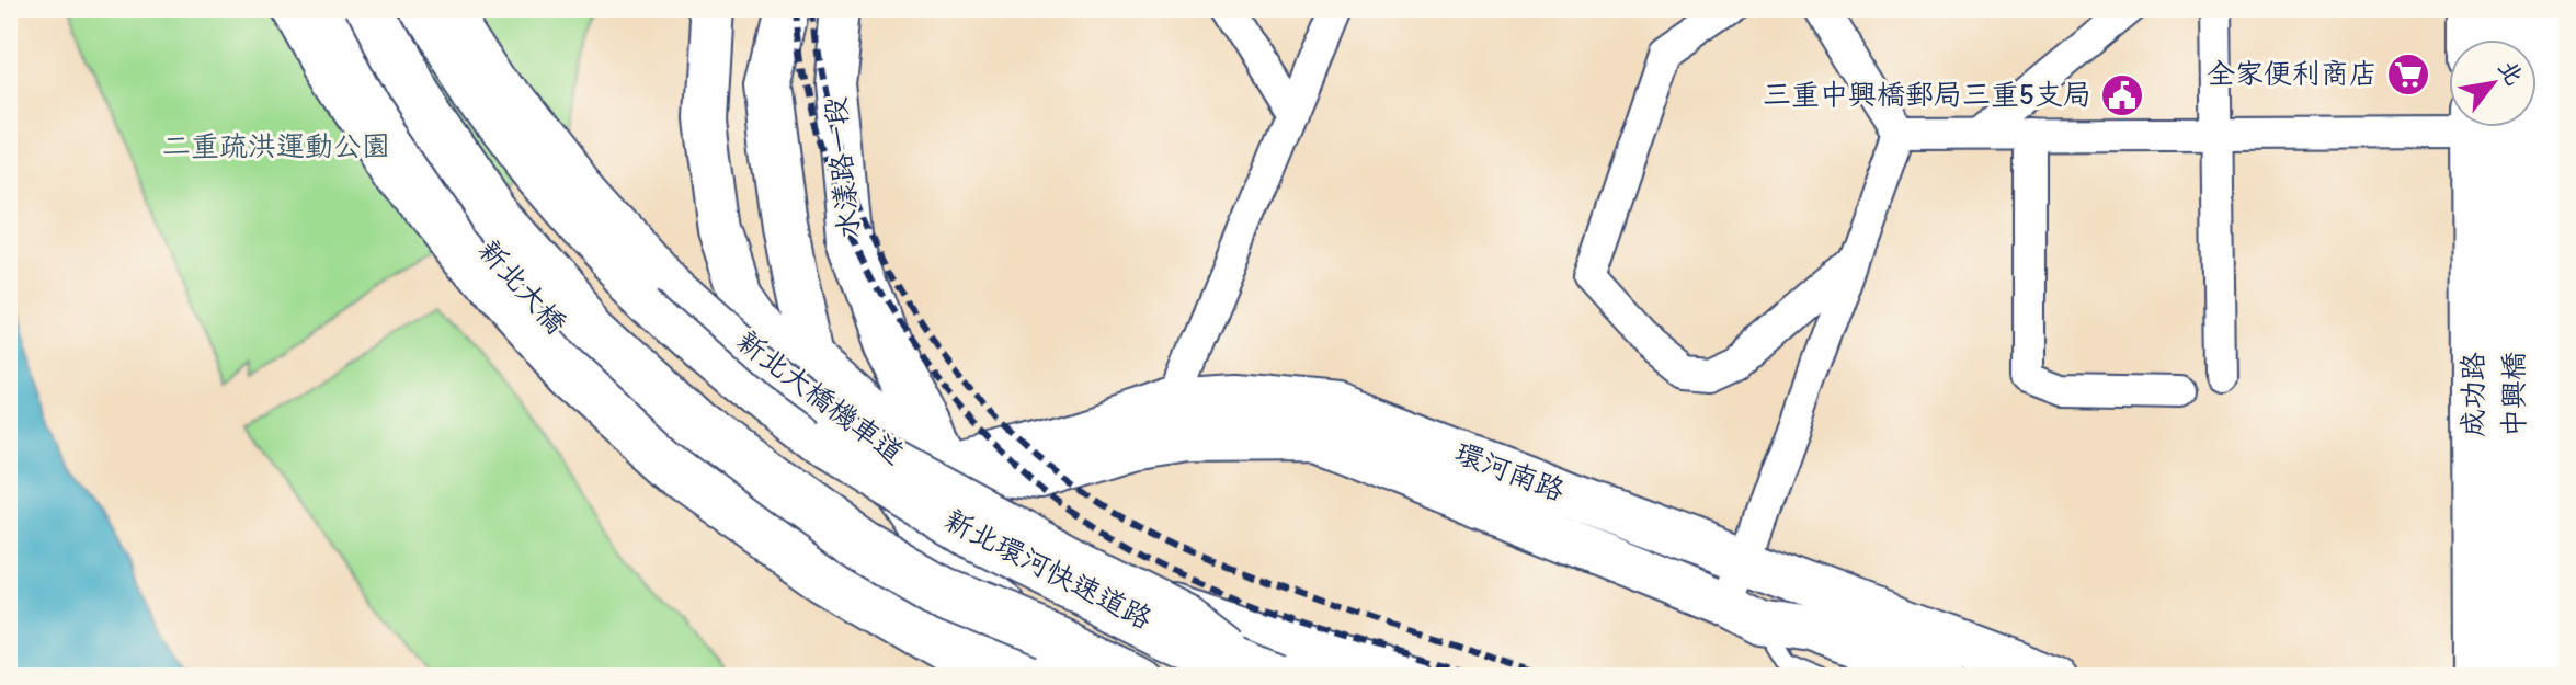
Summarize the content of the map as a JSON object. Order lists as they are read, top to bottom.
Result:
{
  "streets": {
    "highway": ["新北大橋", "新北環河快速道路"],
    "street": [
      "水漾路一段",
      "成功路",
      "中興橋",
      "新北大橋機車道",
      "環河南路"
    ]
  },
  "crossings": [
    ["水漾路一段", "環河南路"],
    ["新北大橋機車道", "新北環河快速道路"]
  ],
  "parks": ["二重疏洪運動公園"],
  "places": {
    "supermarket": ["全家便利商店"],
    "public building": ["三重中興橋郵局三重5支局"]
  },
  "north": "top right"
}
